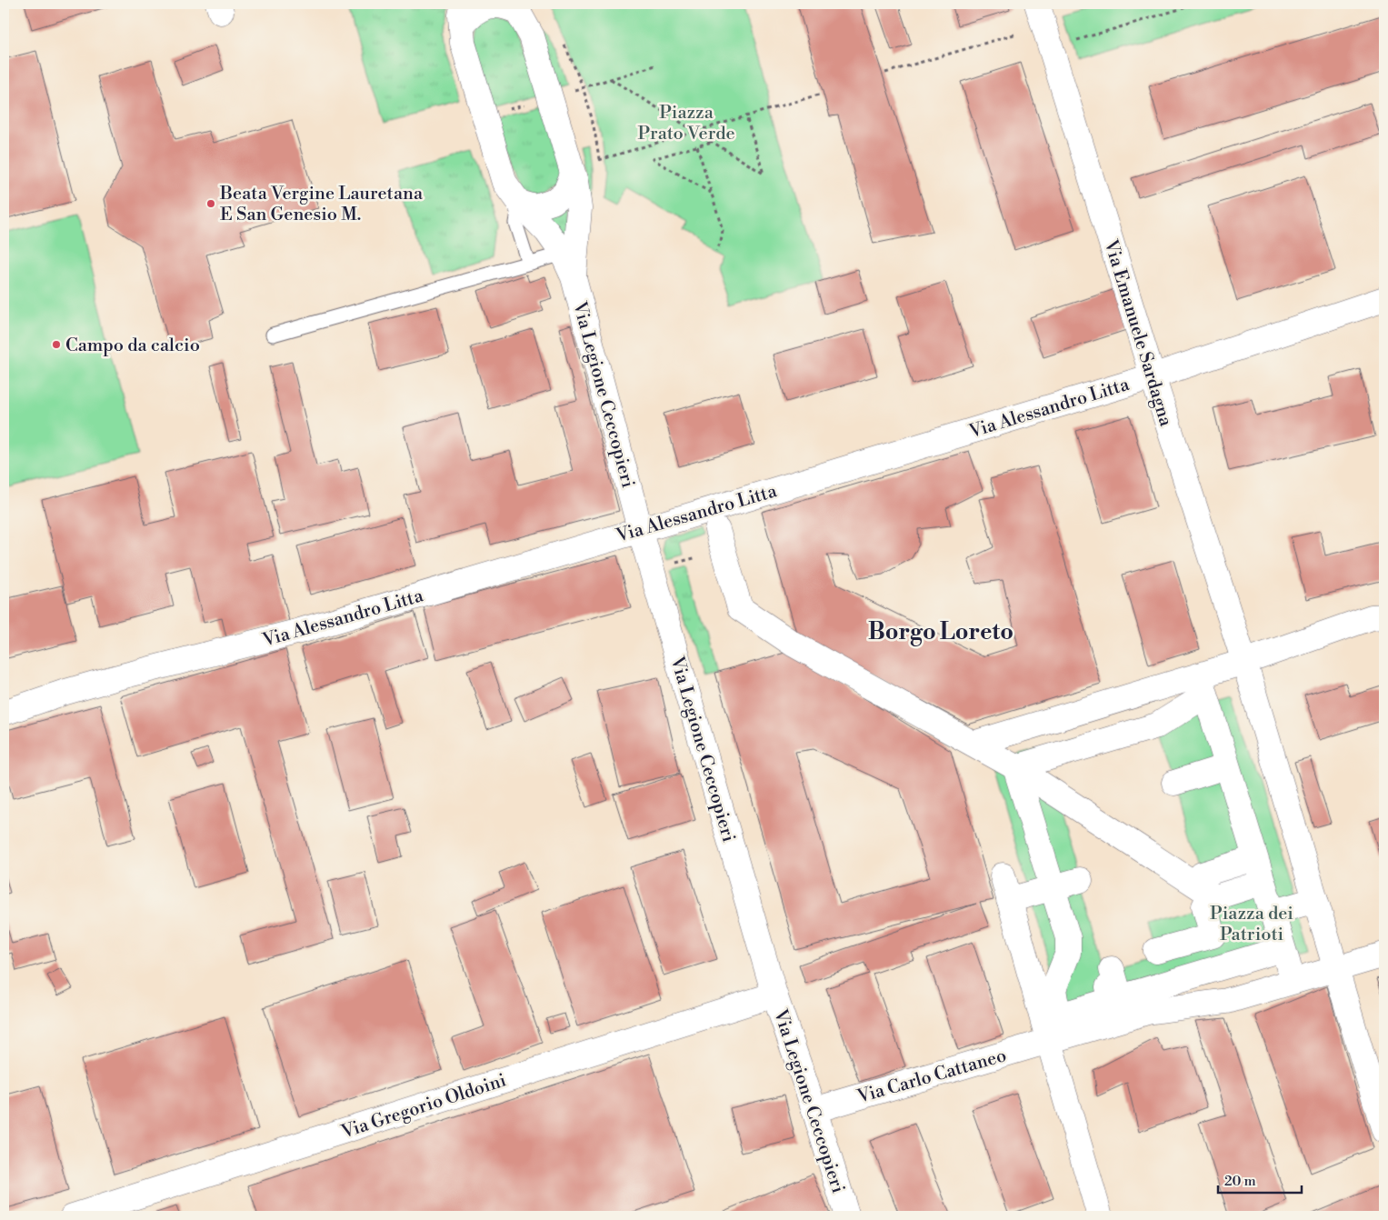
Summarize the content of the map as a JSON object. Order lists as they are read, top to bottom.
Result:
{
  "streets": {
    "street": [
      "Via Emanuele Sardagna",
      "Via Legione Ceccopieri",
      "Via Alessandro Litta",
      "Via Carlo Cattaneo",
      "Via Gregorio Oldoini"
    ]
  },
  "crossings": [
    ["Via Emanuele Sardagna", "Via Alessandro Litta"],
    ["Via Legione Ceccopieri", "Via Alessandro Litta"],
    ["Via Legione Ceccopieri", "Via Carlo Cattaneo"],
    ["Via Legione Ceccopieri", "Via Gregorio Oldoini"]
  ],
  "districts": ["Borgo Loreto"],
  "parks": ["Piazza Prato Verde", "Piazza dei Patrioti"],
  "places": ["Beata Vergine Lauretana E San Genesio M.", "Campo da calcio"],
  "scale_bar": "20 m"
}
